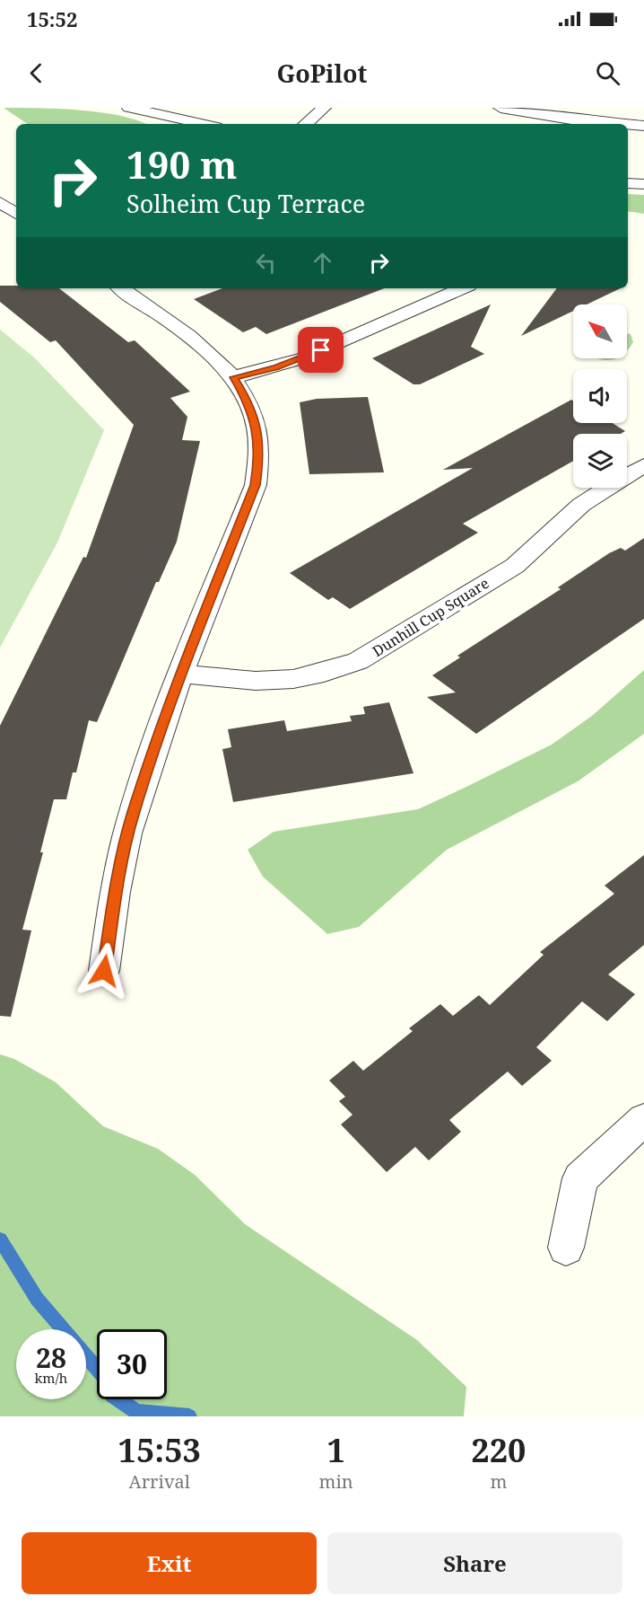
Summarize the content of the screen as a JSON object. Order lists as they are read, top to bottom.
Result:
{
  "streets": {
    "street": ["Dunhill Cup Square"]
  },
  "north": "top left",
  "page": {
    "status": "15:52",
    "header": "GoPilot",
    "turn": ["190 m", "Solheim Cup Terrace"],
    "speed": "28 km/h",
    "limit": "30",
    "eta": [
      "15:53",
      "Arrival",
      "1",
      "min",
      "220",
      "m"
    ],
    "buttons": ["Exit", "Share"]
  }
}
